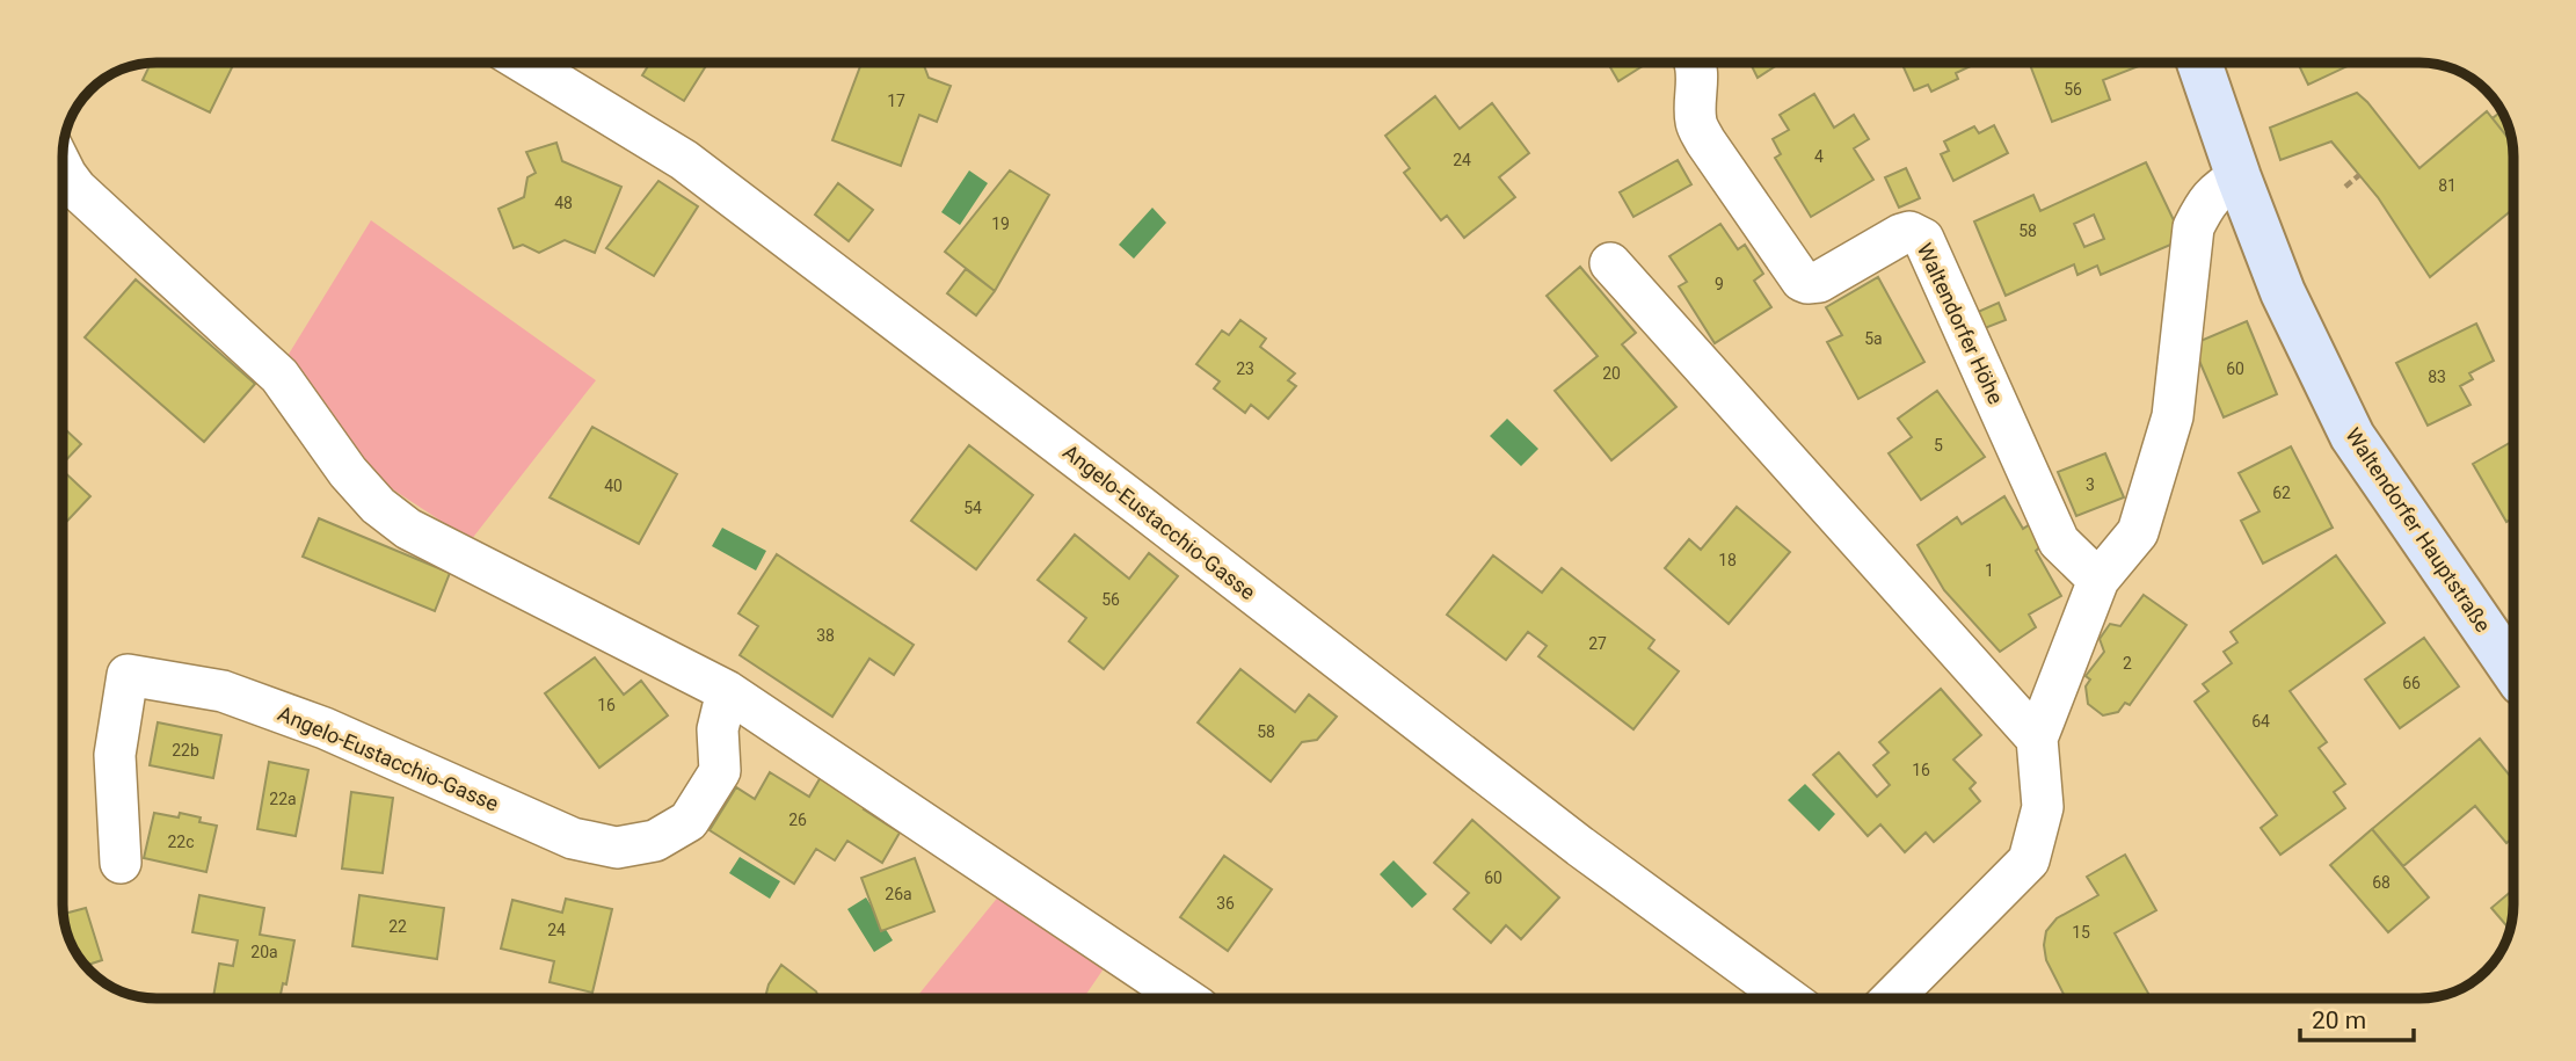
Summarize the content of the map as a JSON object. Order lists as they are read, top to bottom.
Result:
{
  "streets": {
    "main road": ["Waltendorfer Hauptstraße"],
    "street": ["Waltendorfer Höhe", "Angelo-Eustacchio-Gasse"]
  },
  "house_numbers": [
    "56",
    "17",
    "4",
    "24",
    "81",
    "48",
    "19",
    "58",
    "9",
    "5a",
    "23",
    "60",
    "20",
    "83",
    "5",
    "3",
    "40",
    "62",
    "54",
    "18",
    "1",
    "56",
    "38",
    "27",
    "2",
    "66",
    "16",
    "64",
    "58",
    "22b",
    "16",
    "22a",
    "26",
    "22c",
    "60",
    "68",
    "26a",
    "36",
    "22",
    "24",
    "15",
    "20a"
  ],
  "scale_bar": "20 m"
}
